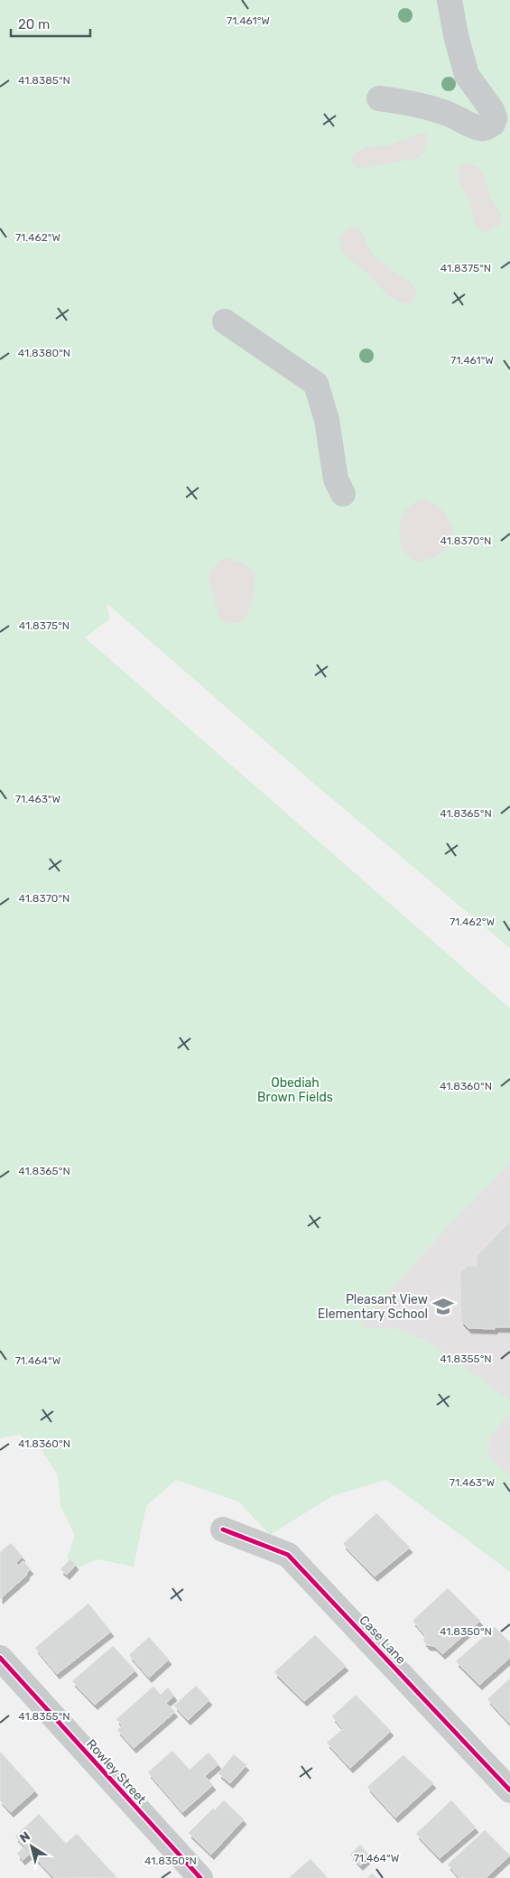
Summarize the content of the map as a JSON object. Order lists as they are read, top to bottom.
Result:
{
  "streets": {
    "street": ["Case Lane", "Rowley Street"]
  },
  "parks": ["Obediah Brown Fields"],
  "places": {
    "school or university": ["Pleasant View Elementary School"]
  },
  "scale_bar": "20 m",
  "north": "top left",
  "coordinates": [
    "71.461°W",
    "41.8385°N",
    "71.462°W",
    "41.8375°N",
    "41.8380°N",
    "41.8370°N",
    "71.463°W",
    "41.8365°N",
    "41.8360°N",
    "41.8355°N",
    "71.464°W",
    "41.8350°N"
  ]
}
